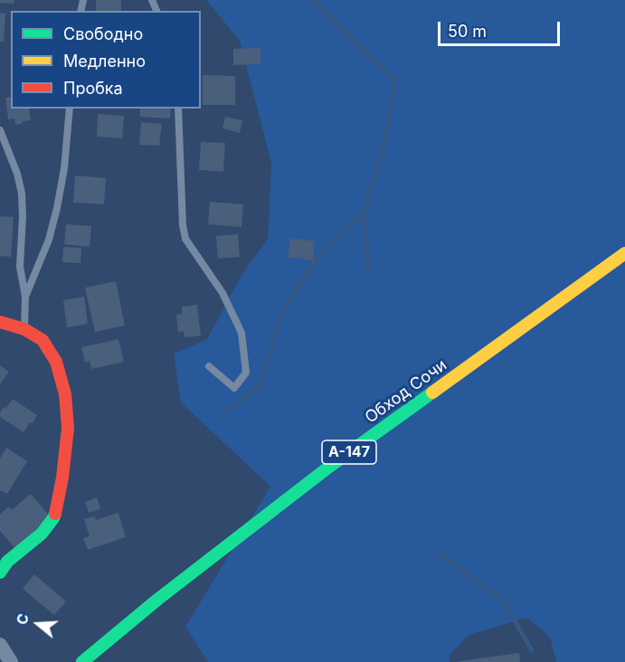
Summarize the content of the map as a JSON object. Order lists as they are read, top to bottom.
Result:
{
  "streets": {
    "main road": ["Обход Сочи", "А-147"]
  },
  "legend": ["Свободно", "Медленно", "Пробка"],
  "scale_bar": "50 m",
  "north": "left"
}
